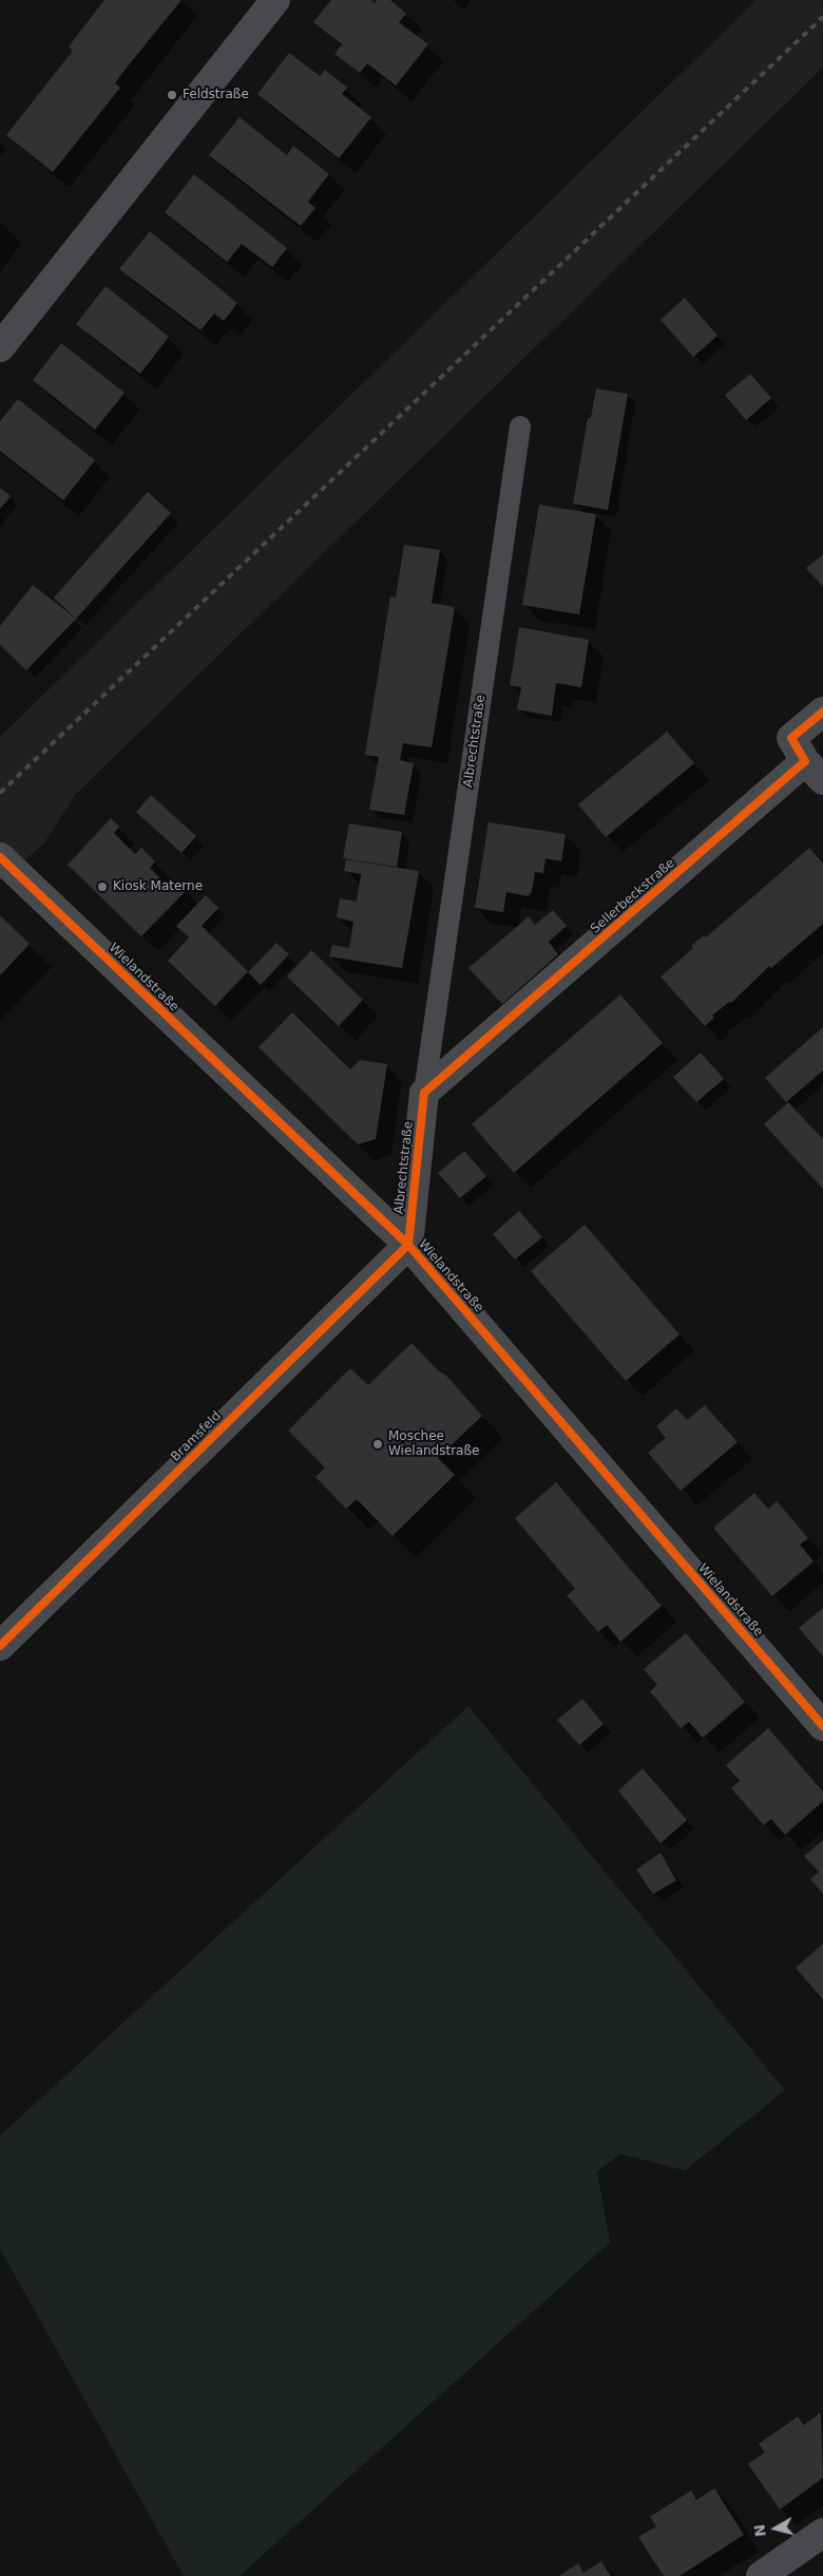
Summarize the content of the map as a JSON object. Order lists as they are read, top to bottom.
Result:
{
  "streets": {
    "street": [
      "Albrechtstraße",
      "Sellerbeckstraße",
      "Wielandstraße",
      "Bramsfeld"
    ]
  },
  "crossings": [
    ["Albrechtstraße", "Sellerbeckstraße"],
    ["Albrechtstraße", "Wielandstraße"],
    ["Albrechtstraße", "Bramsfeld"],
    ["Wielandstraße", "Bramsfeld"]
  ],
  "places": ["Feldstraße", "Kiosk Materne", "Moschee Wielandstraße"],
  "north": "left"
}
